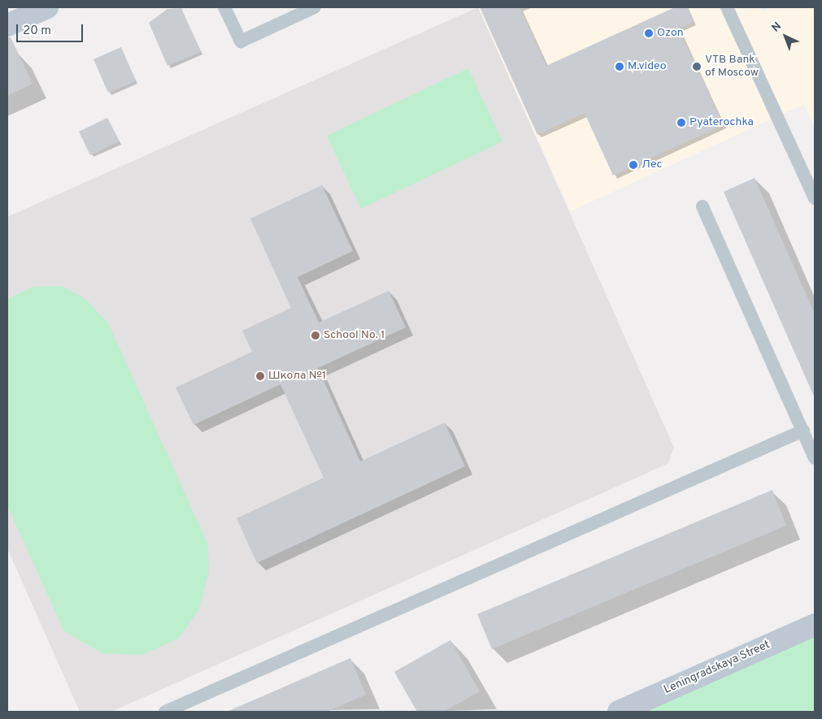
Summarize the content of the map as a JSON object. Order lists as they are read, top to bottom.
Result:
{
  "streets": {
    "street": ["Leningradskaya Street"]
  },
  "places": [
    "Ozon",
    "M.video",
    "VTB Bank of Moscow",
    "Pyaterochka",
    "Лес",
    "School No. 1",
    "Школа №1"
  ],
  "scale_bar": "20 m",
  "north": "top left"
}
